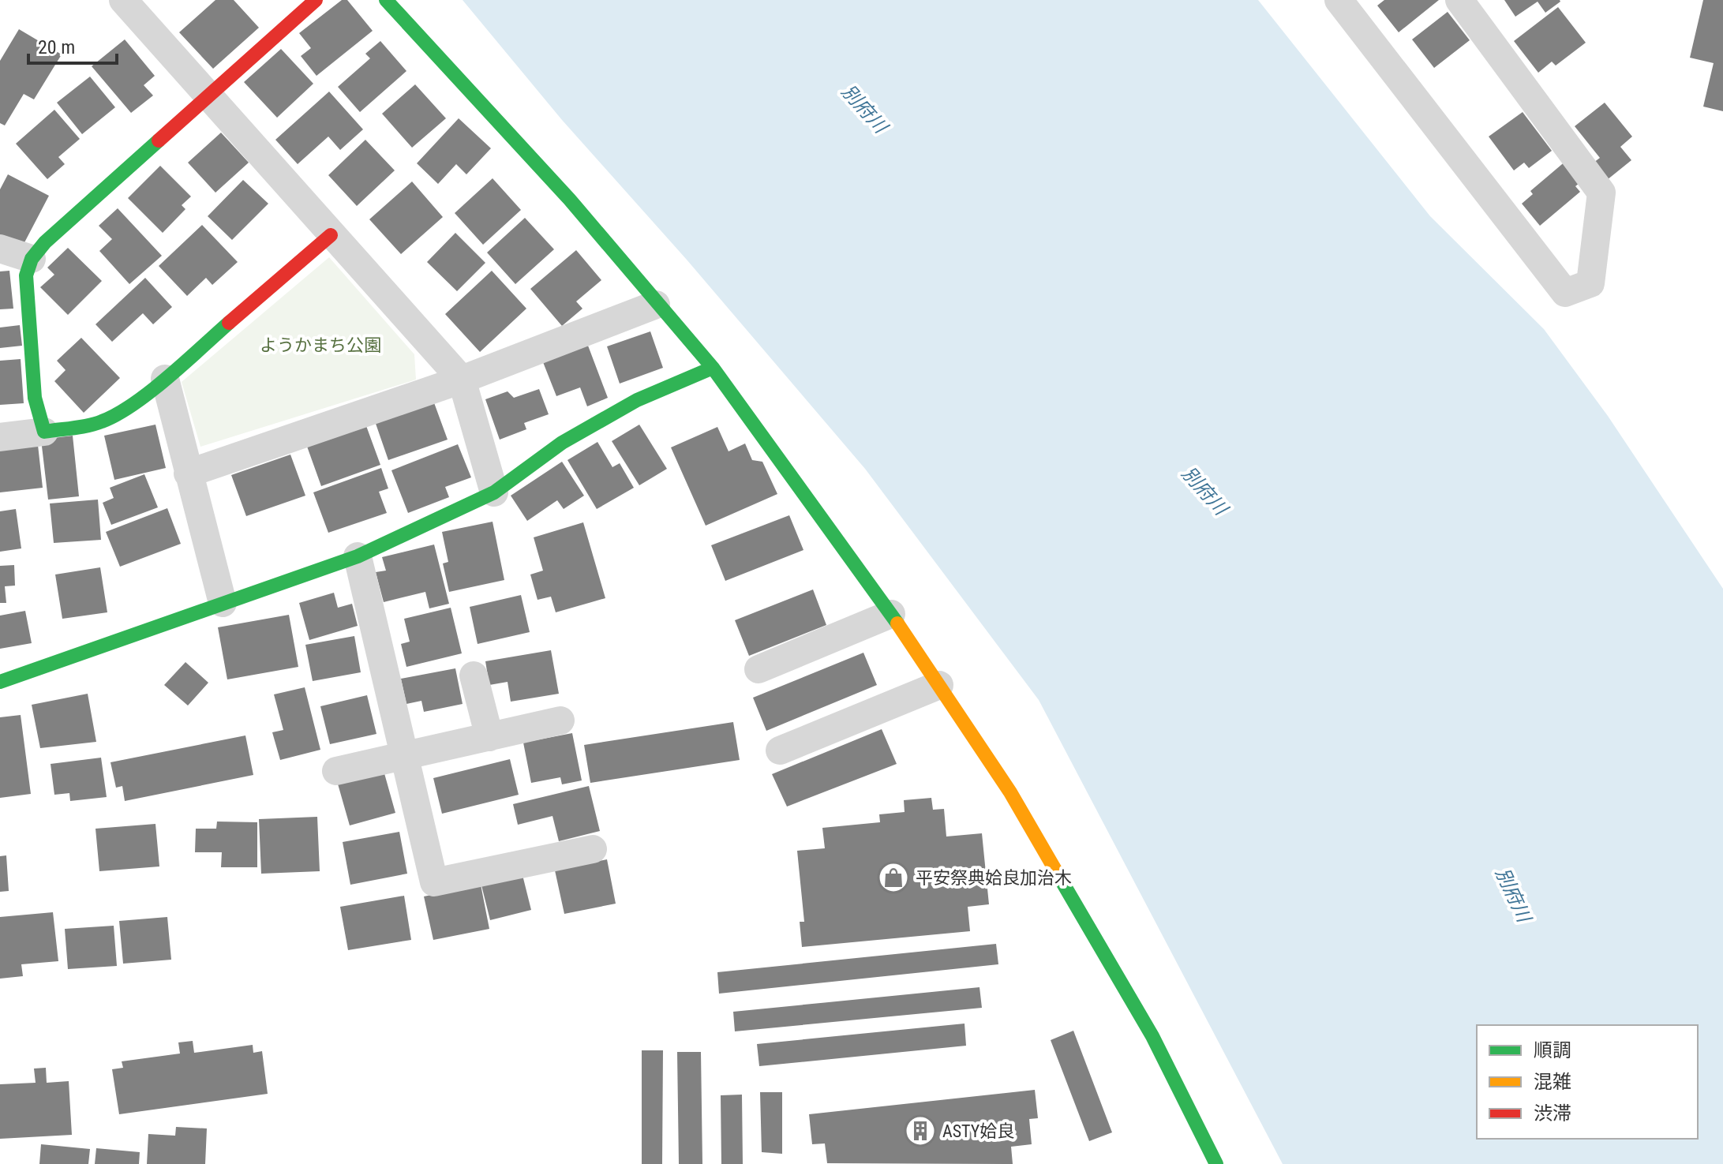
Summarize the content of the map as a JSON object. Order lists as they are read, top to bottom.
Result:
{
  "water": ["別府川"],
  "parks": ["ようかまち公園"],
  "places": {
    "shop": ["平安祭典姶良加治木"],
    "building": ["ASTY姶良"]
  },
  "legend": ["順調", "混雑", "渋滞"],
  "scale_bar": "20 m"
}
